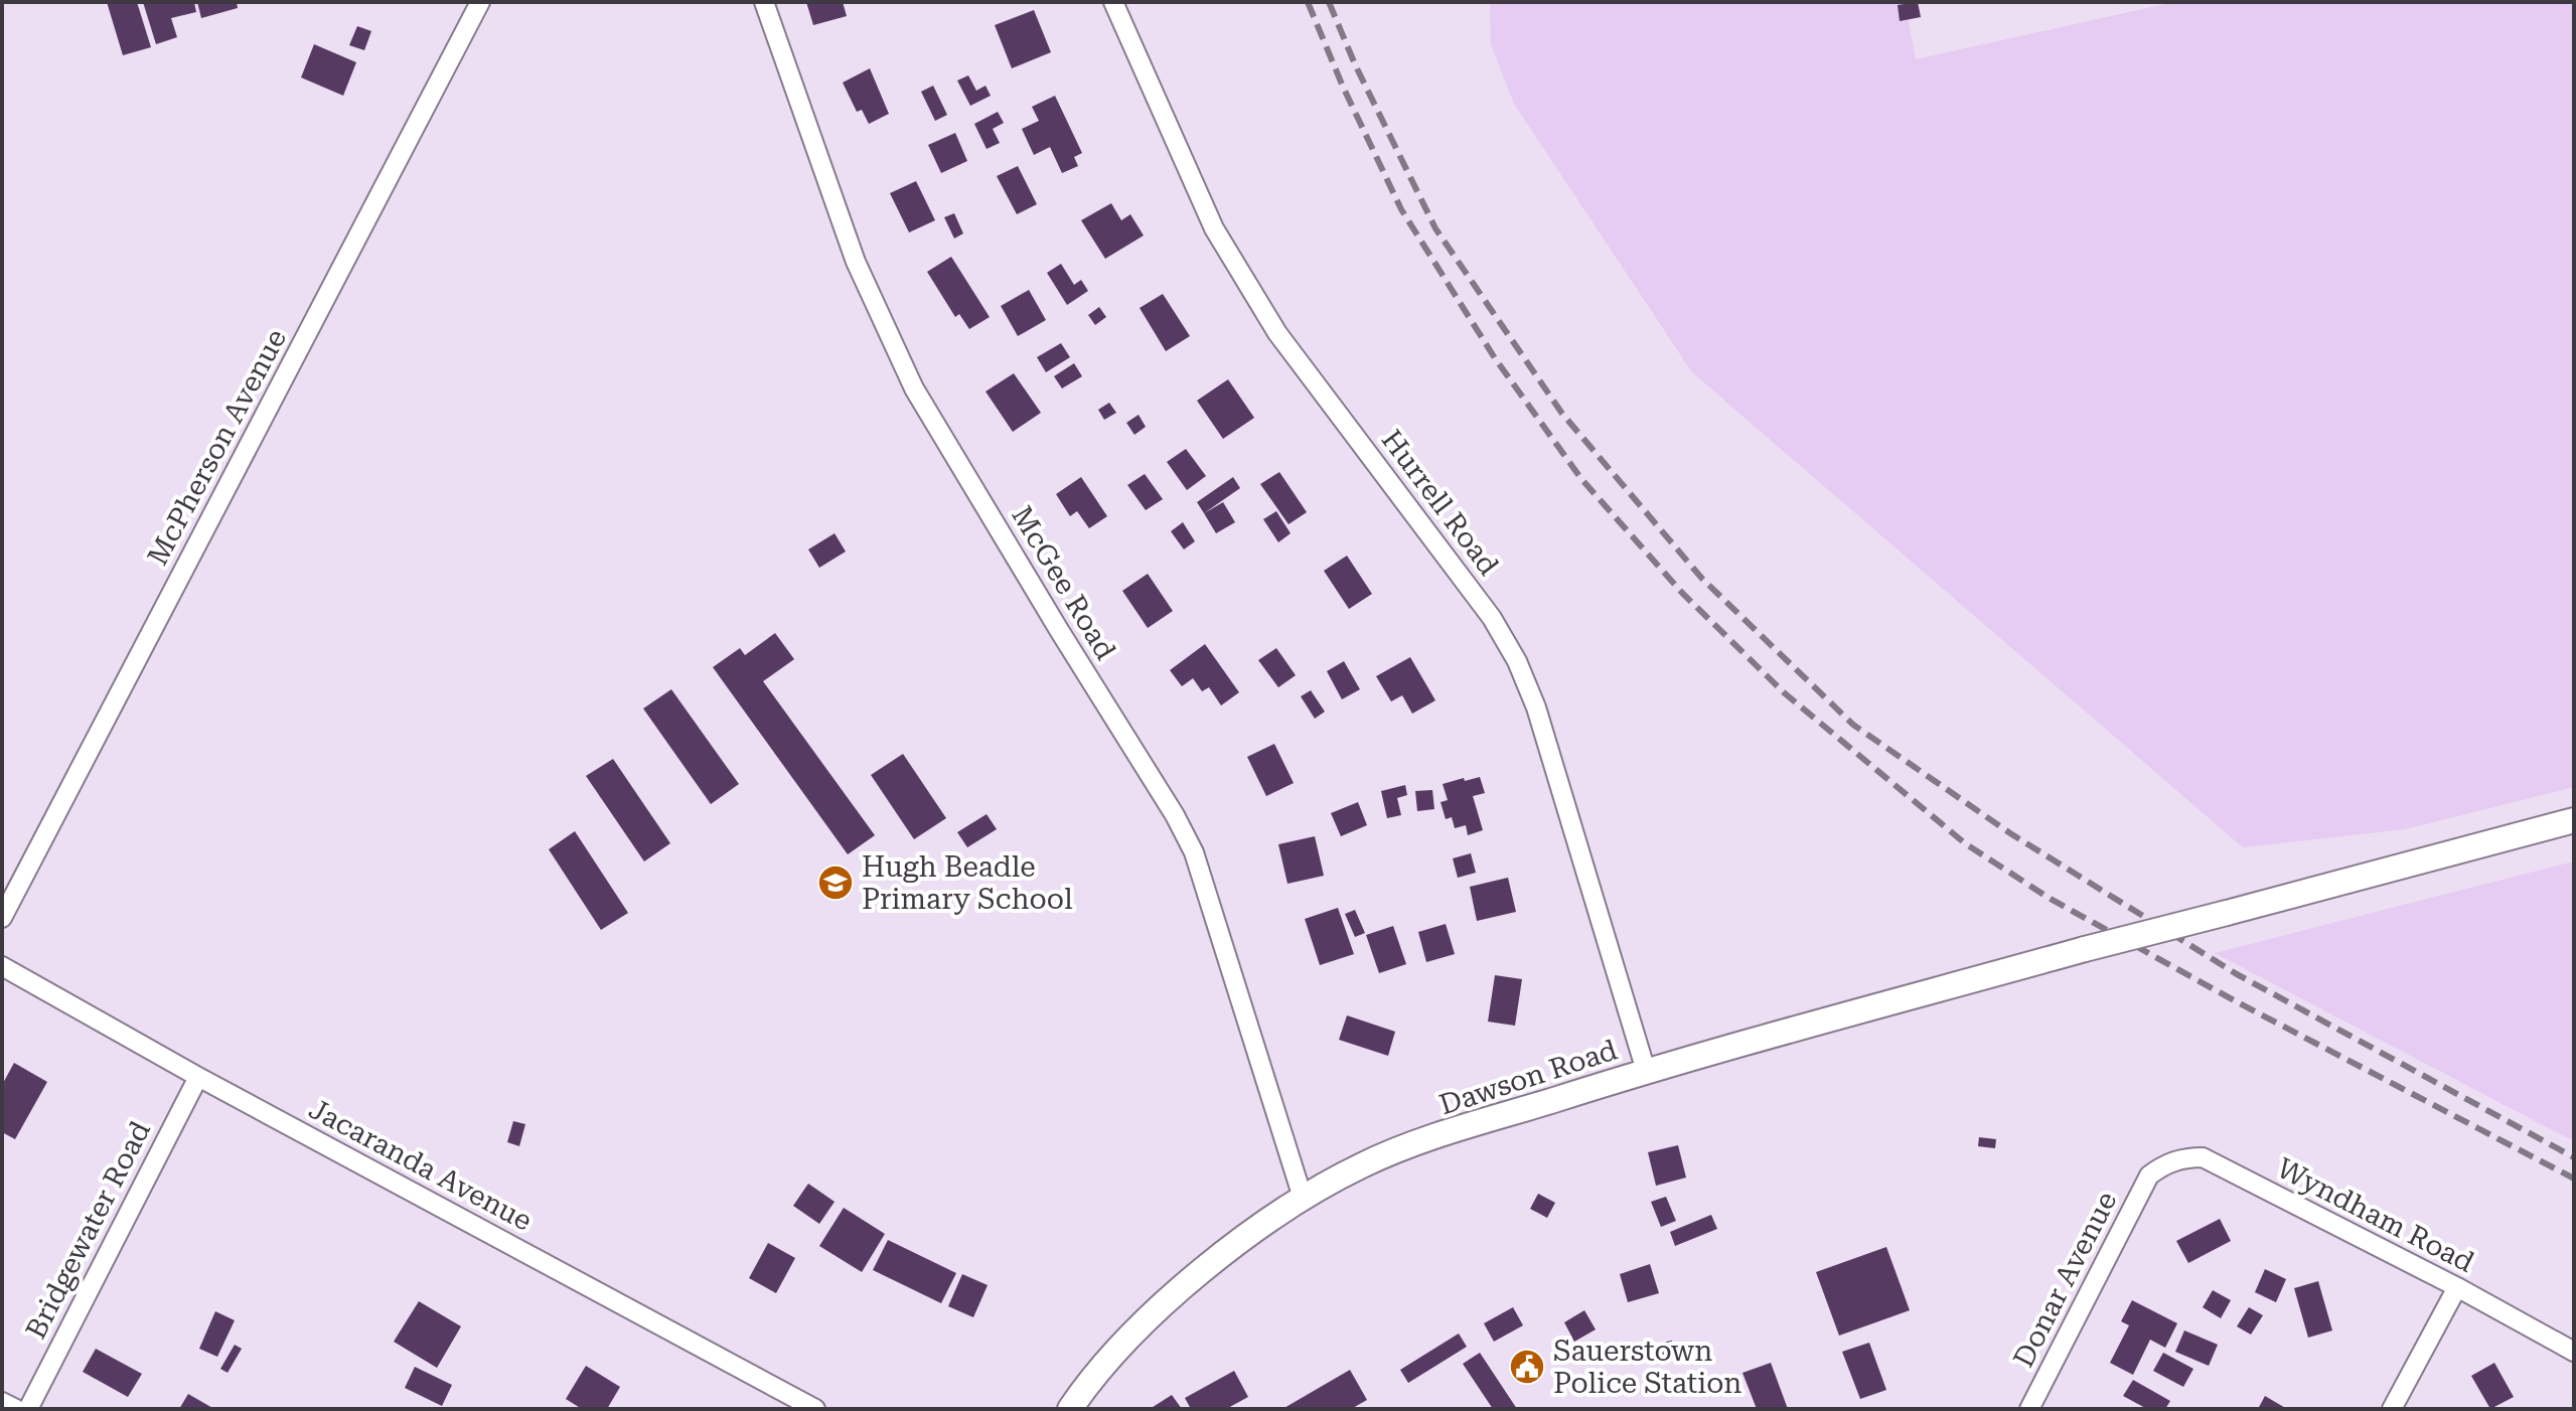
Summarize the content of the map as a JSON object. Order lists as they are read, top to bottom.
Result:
{
  "streets": {
    "street": [
      "McPherson Avenue",
      "Hurrell Road",
      "McGee Road",
      "Dawson Road",
      "Jacaranda Avenue",
      "Wyndham Road",
      "Bridgewater Road",
      "Donar Avenue"
    ]
  },
  "crossings": [
    ["Hurrell Road", "Dawson Road"],
    ["McGee Road", "Dawson Road"],
    ["Jacaranda Avenue", "Bridgewater Road"],
    ["Wyndham Road", "Donar Avenue"]
  ],
  "places": {
    "school or university": ["Hugh Beadle Primary School"],
    "public building": ["Sauerstown Police Station"]
  }
}
